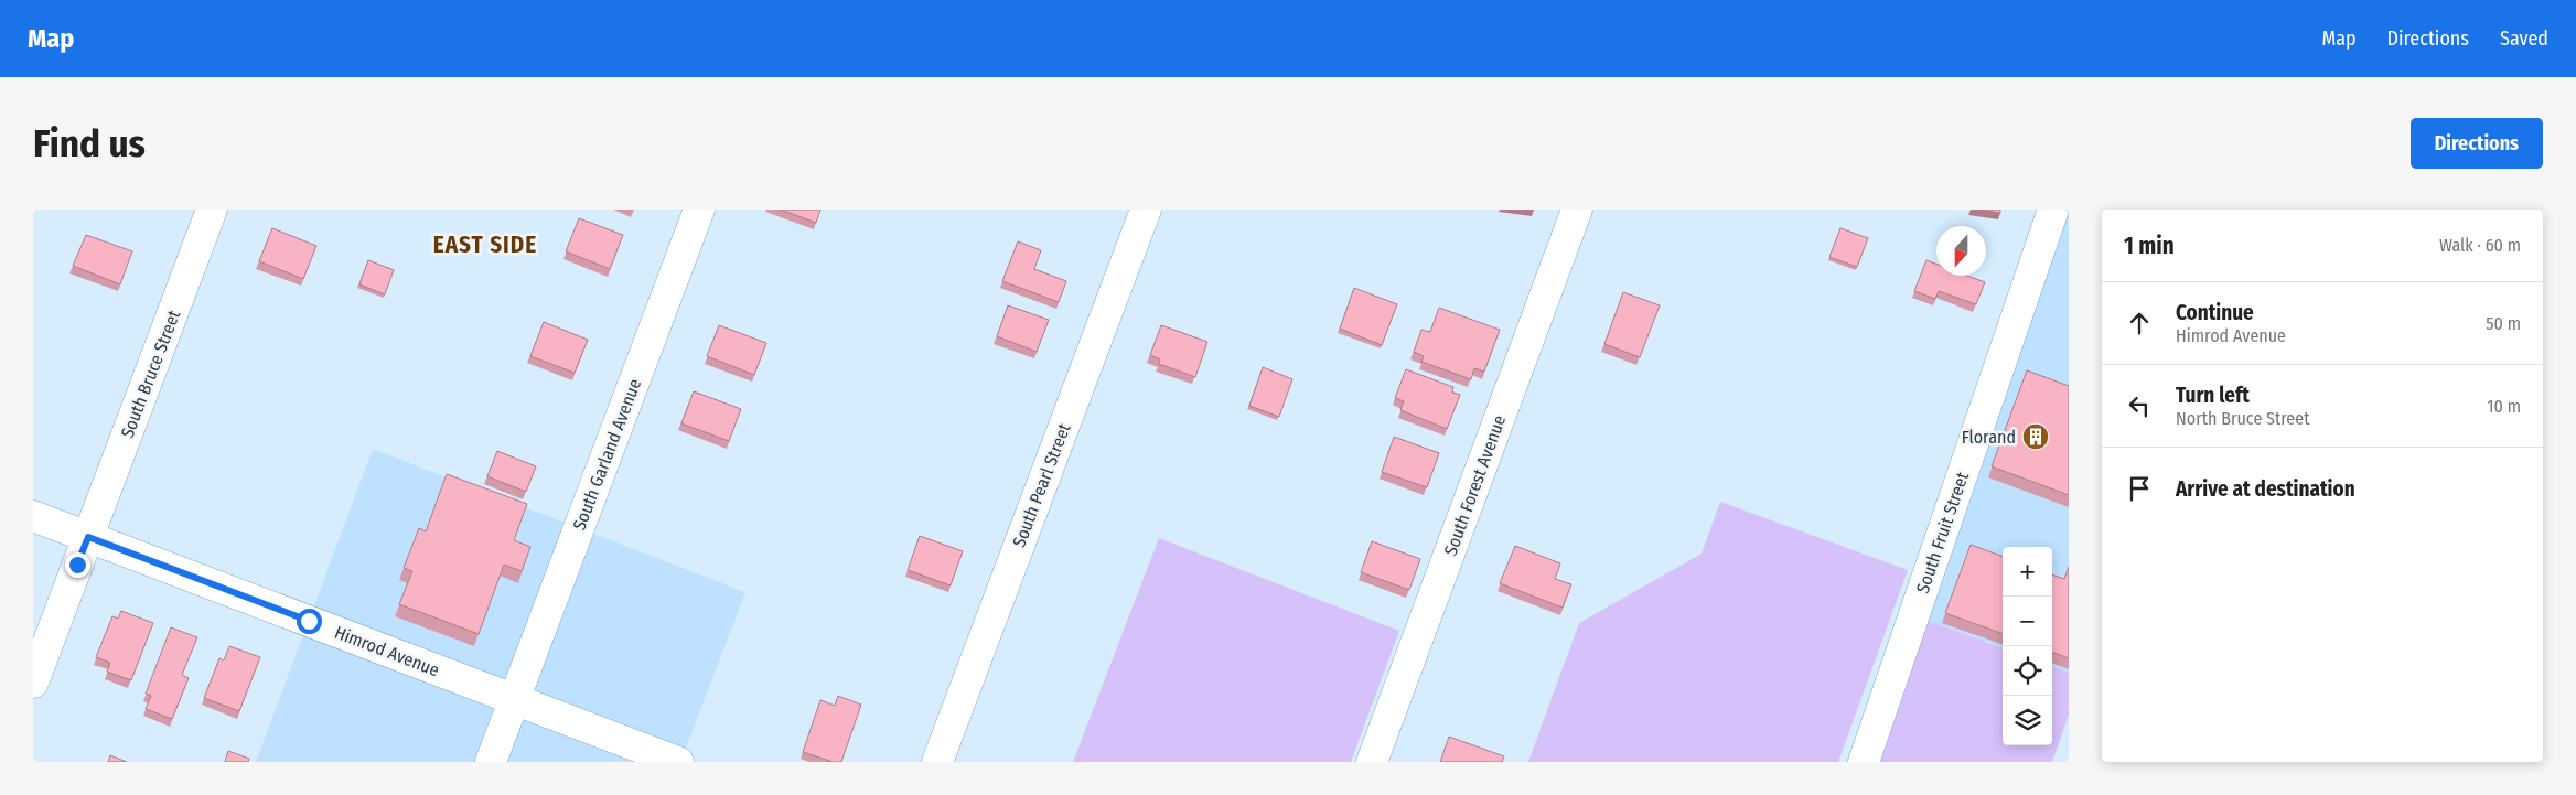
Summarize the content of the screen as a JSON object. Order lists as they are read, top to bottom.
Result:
{
  "streets": {
    "street": [
      "South Bruce Street",
      "South Garland Avenue",
      "South Pearl Street",
      "South Forest Avenue",
      "South Fruit Street",
      "Himrod Avenue"
    ]
  },
  "crossings": [
    ["South Bruce Street", "Himrod Avenue"],
    ["South Garland Avenue", "Himrod Avenue"]
  ],
  "districts": ["EAST SIDE"],
  "places": {
    "building": ["Florand"]
  },
  "north": "bottom",
  "page": {
    "header": "Map",
    "nav": ["Map", "Directions", "Saved"],
    "buttons": "Directions",
    "title": "Find us",
    "heading": ["1 min", "Walk · 60 m"],
    "list": [
      ["Continue", "Himrod Avenue", "50 m"],
      ["Turn left", "North Bruce Street", "10 m"],
      "Arrive at destination"
    ],
    "map_buttons": ["+", "−"]
  }
}
